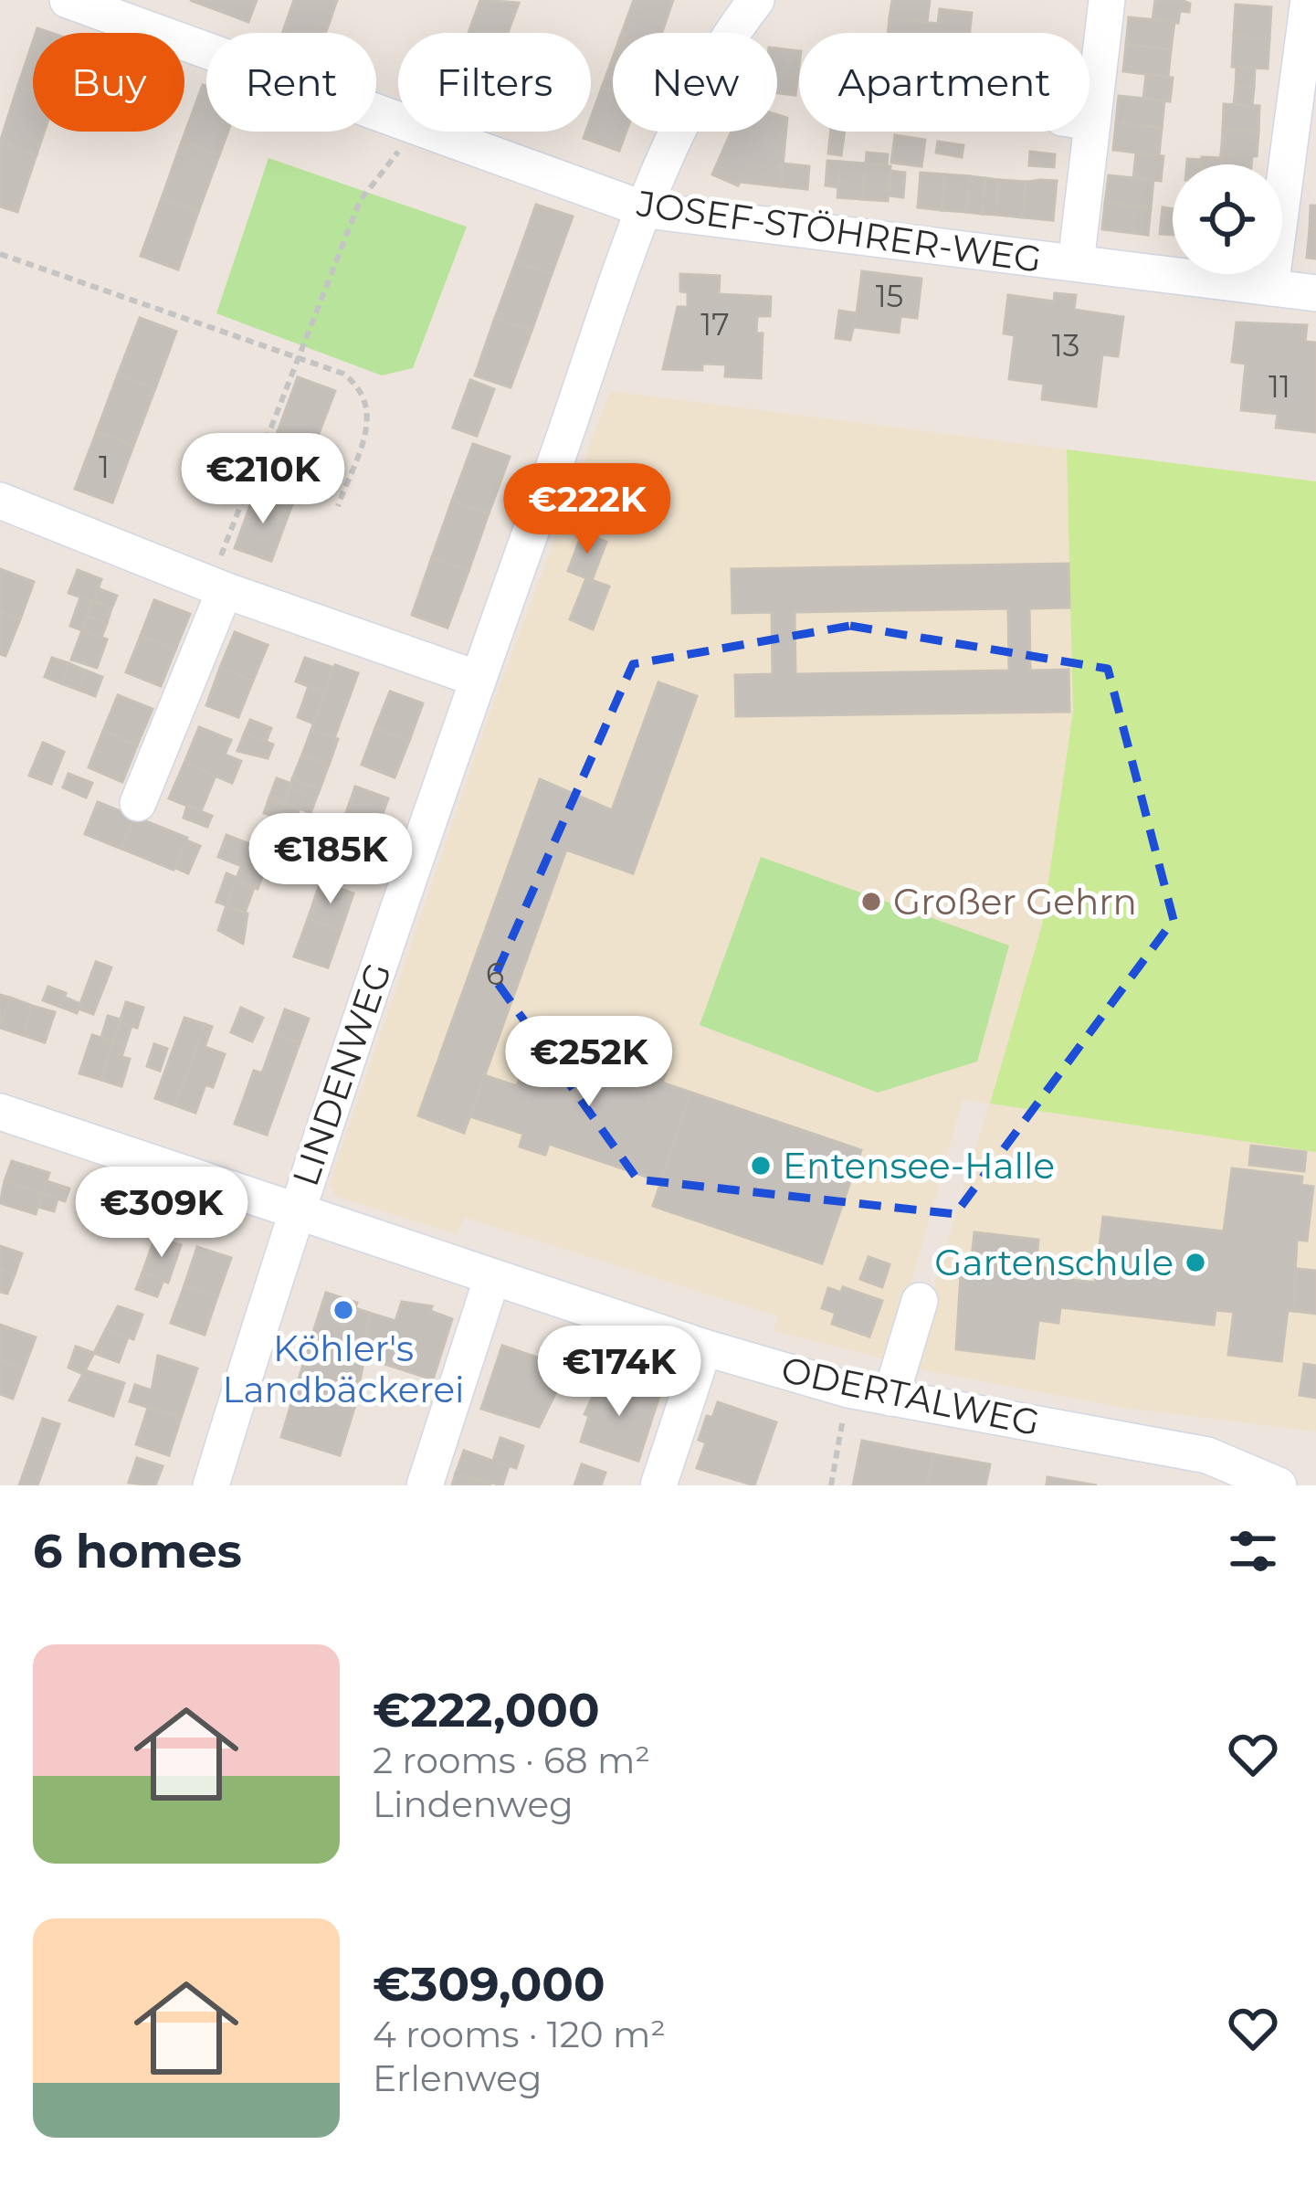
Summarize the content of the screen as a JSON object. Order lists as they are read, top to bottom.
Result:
{
  "streets": {
    "street": ["JOSEF-STÖHRER-WEG", "LINDENWEG", "ODERTALWEG"]
  },
  "crossings": [
    ["JOSEF-STÖHRER-WEG", "LINDENWEG"],
    ["LINDENWEG", "ODERTALWEG"]
  ],
  "places": [
    "Großer Gehrn",
    "Entensee-Halle",
    "Gartenschule",
    "Köhler's Landbäckerei"
  ],
  "house_numbers": [
    "15",
    "17",
    "13",
    "11",
    "1",
    "6"
  ],
  "page": {
    "chip": [
      "Buy",
      "Rent",
      "Filters",
      "New",
      "Apartment"
    ],
    "price": [
      "€210K",
      "€222K",
      "€185K",
      "€252K",
      "€309K",
      "€174K"
    ],
    "heading": "6 homes",
    "list": [
      {
        "name": "€222,000",
        "note": "2 rooms · 68 m² · Lindenweg"
      },
      {
        "name": "€309,000",
        "note": "4 rooms · 120 m² · Erlenweg"
      }
    ]
  }
}
